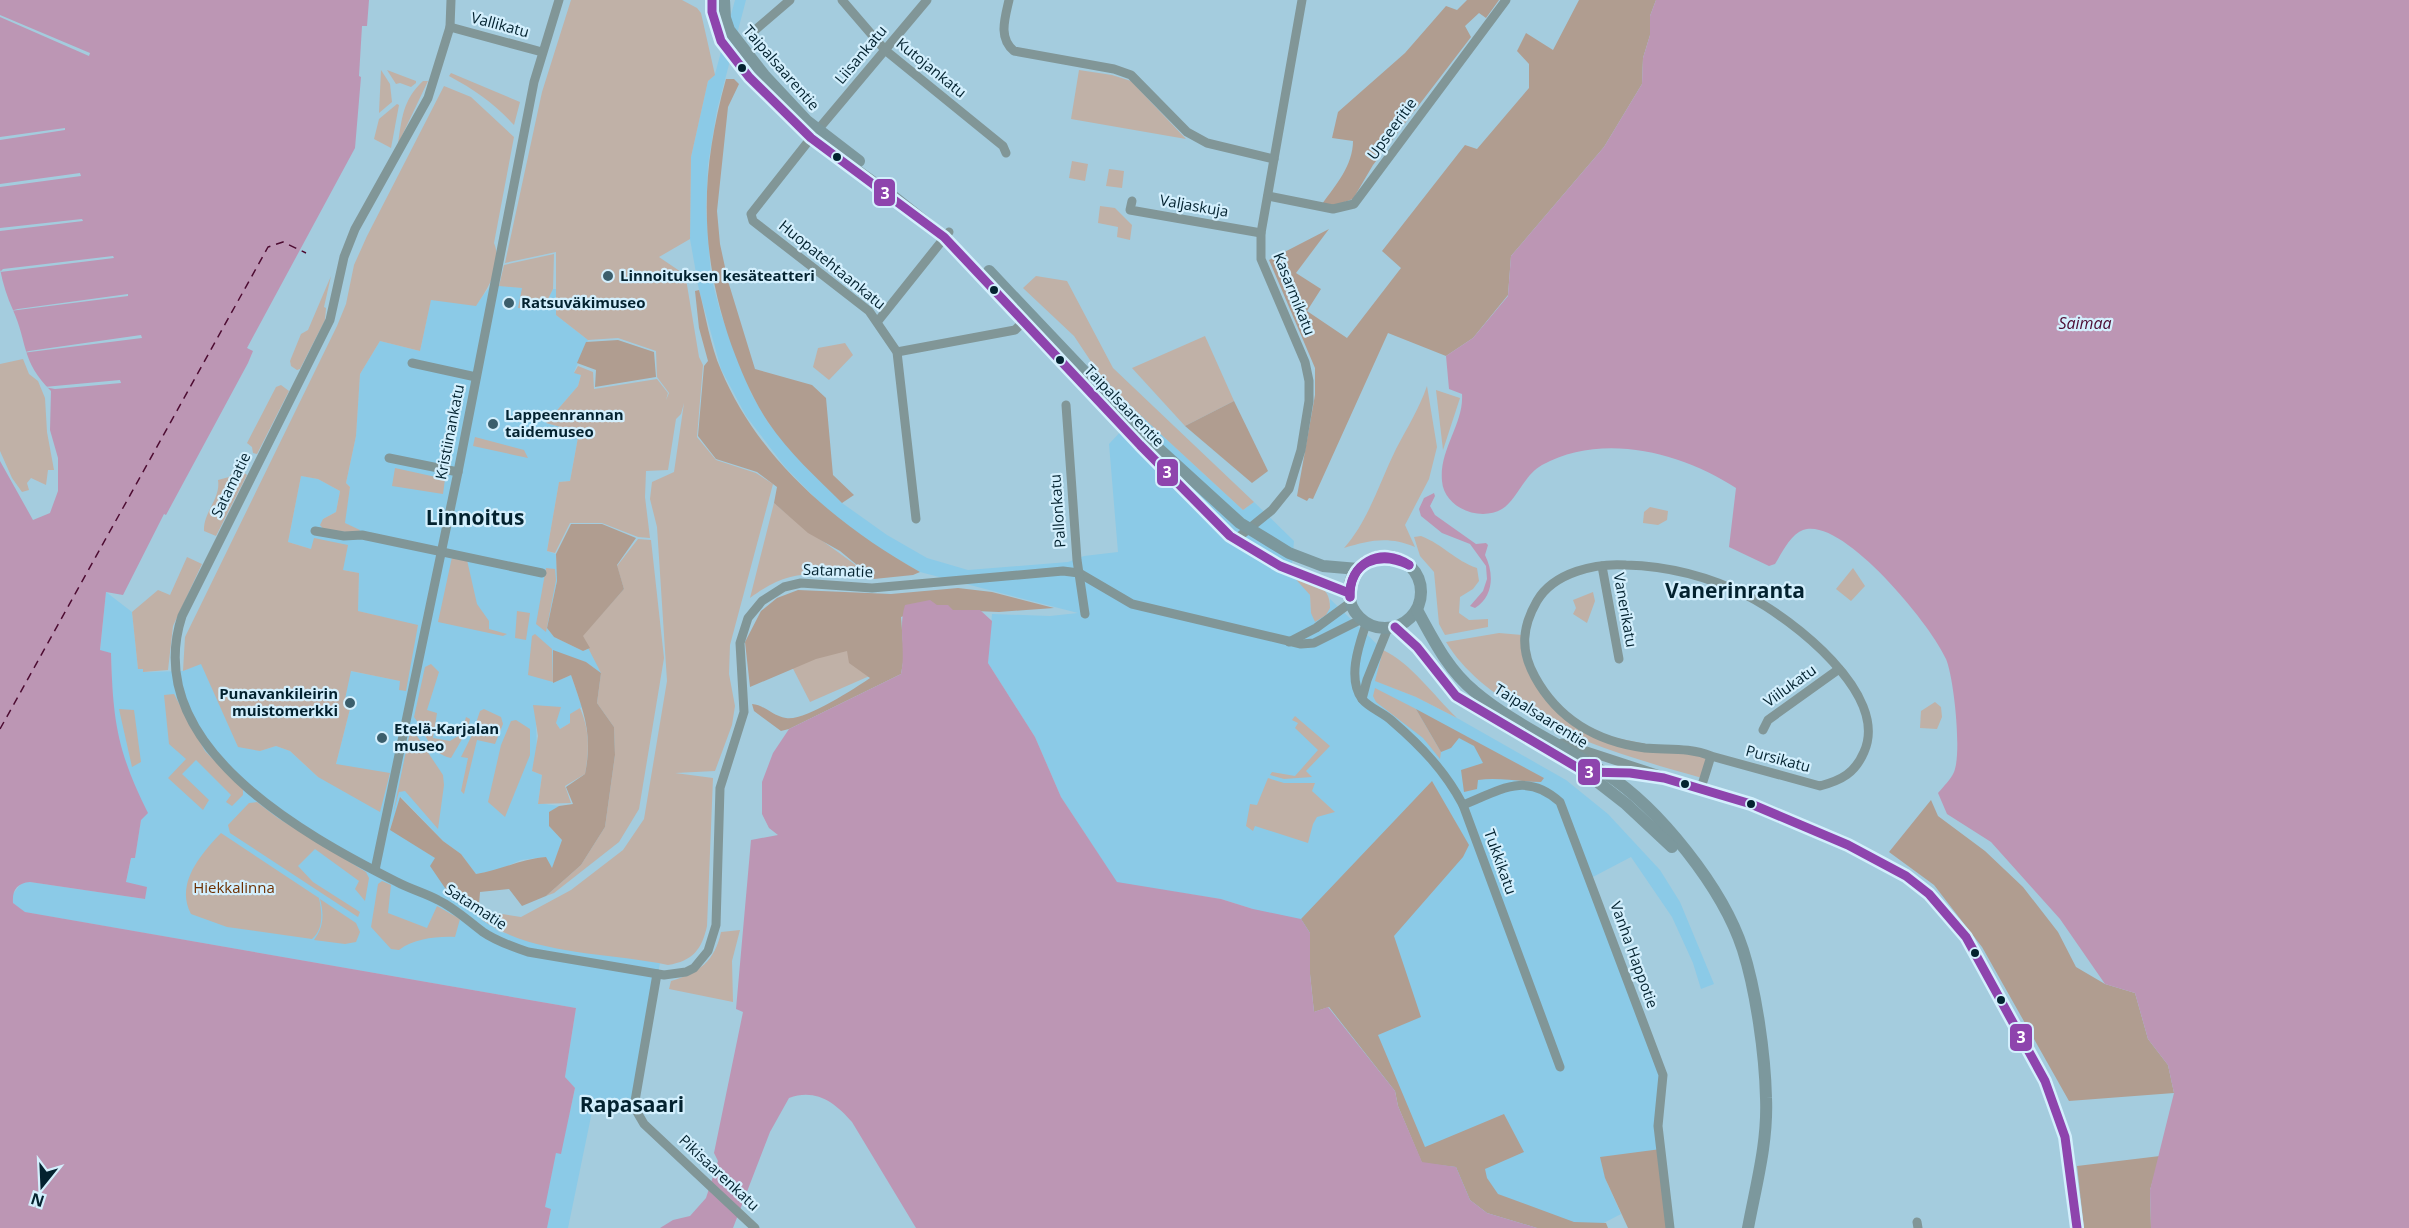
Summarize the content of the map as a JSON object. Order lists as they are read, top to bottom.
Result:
{
  "streets": {
    "main road": ["Taipalsaarentie"],
    "street": [
      "Vallikatu",
      "Liisankatu",
      "Kutojankatu",
      "Upseeritie",
      "Valjaskuja",
      "Huopatehtaankatu",
      "Kasarmikatu",
      "Kristiinankatu",
      "Satamatie",
      "Pallonkatu",
      "Vanerikatu",
      "Viilukatu",
      "Pursikatu",
      "Tukkikatu",
      "Vanha Happotie",
      "Pikisaarenkatu"
    ]
  },
  "crossings": [
    ["Vallikatu", "Kristiinankatu"],
    ["Vallikatu", "Satamatie"],
    ["Liisankatu", "Taipalsaarentie"],
    ["Liisankatu", "Kutojankatu"],
    ["Liisankatu", "Huopatehtaankatu"],
    ["Taipalsaarentie", "Kasarmikatu"],
    ["Taipalsaarentie", "Satamatie"],
    ["Upseeritie", "Kasarmikatu"],
    ["Valjaskuja", "Kasarmikatu"],
    ["Kristiinankatu", "Satamatie"],
    ["Satamatie", "Pallonkatu"],
    ["Satamatie", "Pikisaarenkatu"],
    ["Vanerikatu", "Pursikatu"],
    ["Viilukatu", "Pursikatu"],
    ["Tukkikatu", "Vanha Happotie"]
  ],
  "districts": ["Linnoitus", "Vanerinranta", "Rapasaari"],
  "water": ["Saimaa"],
  "parks": ["Hiekkalinna"],
  "places": [
    "Linnoituksen kesäteatteri",
    "Ratsuväkimuseo",
    "Lappeenrannan taidemuseo",
    "Punavankileirin muistomerkki",
    "Etelä-Karjalan museo"
  ],
  "lines": ["transit line 3"],
  "north": "bottom"
}
